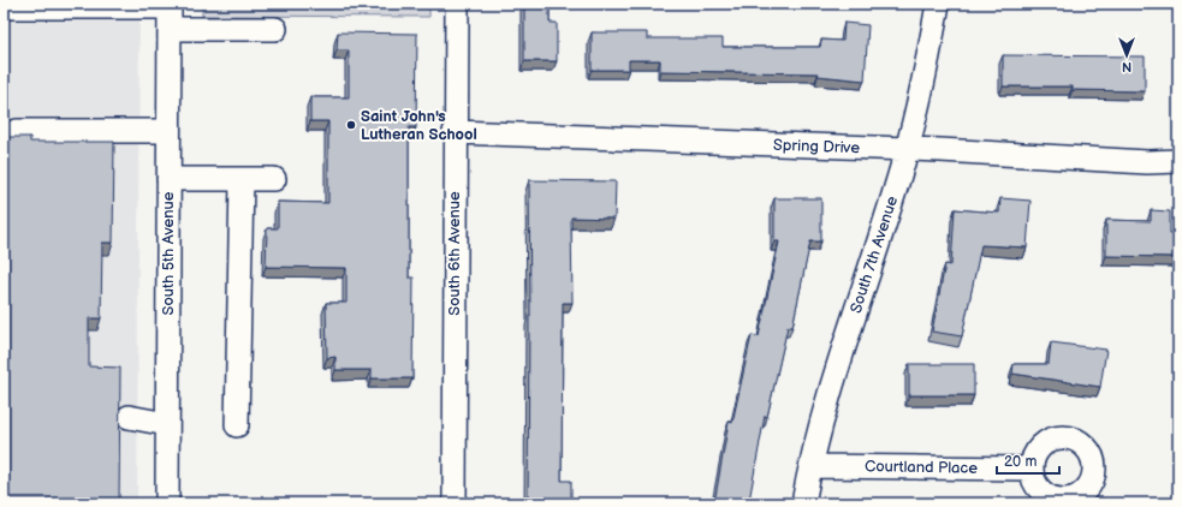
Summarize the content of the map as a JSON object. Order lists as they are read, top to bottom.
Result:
{
  "streets": {
    "street": [
      "Spring Drive",
      "South 5th Avenue",
      "South 6th Avenue",
      "South 7th Avenue",
      "Courtland Place"
    ]
  },
  "crossings": [
    ["Spring Drive", "South 6th Avenue"],
    ["Spring Drive", "South 7th Avenue"],
    ["South 7th Avenue", "Courtland Place"]
  ],
  "places": ["Saint John's Lutheran School"],
  "scale_bar": "20 m",
  "north": "bottom"
}
